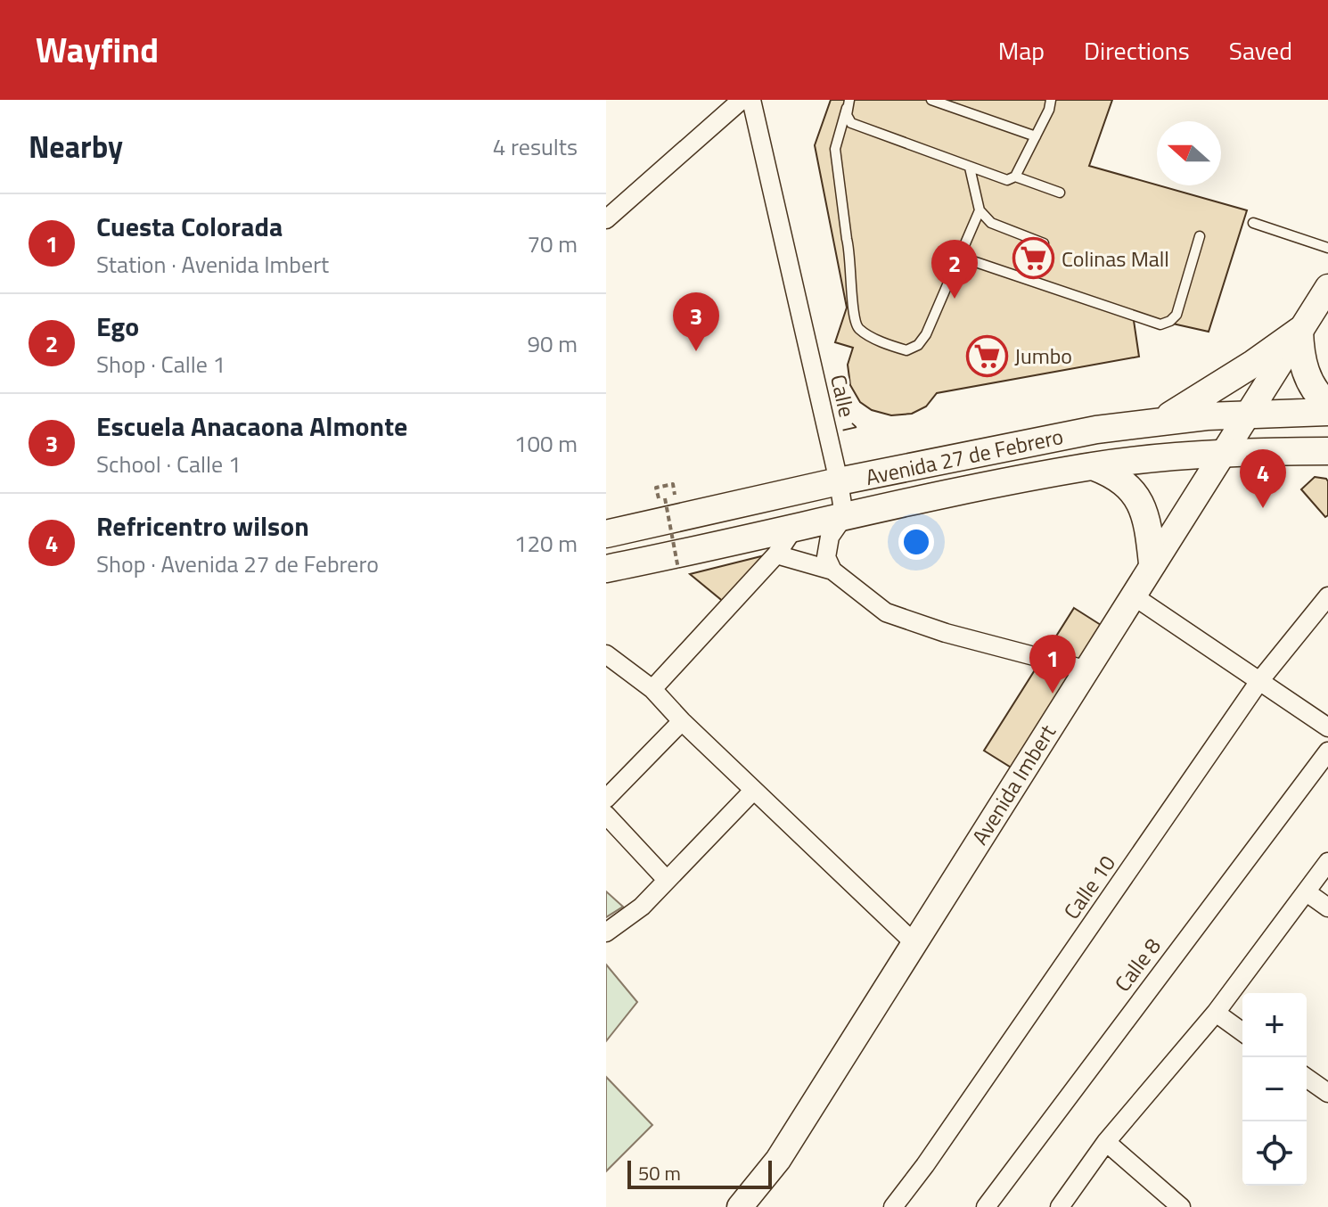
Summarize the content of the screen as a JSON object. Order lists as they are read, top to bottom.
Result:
{
  "streets": {
    "main road": ["Avenida 27 de Febrero", "Avenida Imbert"],
    "street": ["Calle 1", "Calle 10", "Calle 8"]
  },
  "crossings": [
    ["Calle 1", "Avenida 27 de Febrero"],
    ["Avenida 27 de Febrero", "Avenida Imbert"]
  ],
  "places": {
    "supermarket": ["Colinas Mall", "Jumbo"]
  },
  "scale_bar": "50 m",
  "north": "left",
  "page": {
    "header": "Wayfind",
    "nav": ["Map", "Directions", "Saved"],
    "heading": ["Nearby", "4 results"],
    "list": [
      {
        "mark": "1",
        "name": "Cuesta Colorada",
        "note": "Station · Avenida Imbert",
        "value": "70 m"
      },
      {
        "mark": "2",
        "name": "Ego",
        "note": "Shop · Calle 1",
        "value": "90 m"
      },
      {
        "mark": "3",
        "name": "Escuela Anacaona Almonte",
        "note": "School · Calle 1",
        "value": "100 m"
      },
      {
        "mark": "4",
        "name": "Refricentro wilson",
        "note": "Shop · Avenida 27 de Febrero",
        "value": "120 m"
      }
    ],
    "pins": [
      "2",
      "3",
      "4",
      "1"
    ],
    "map_buttons": ["+", "−"],
    "scale": "50 m"
  }
}
